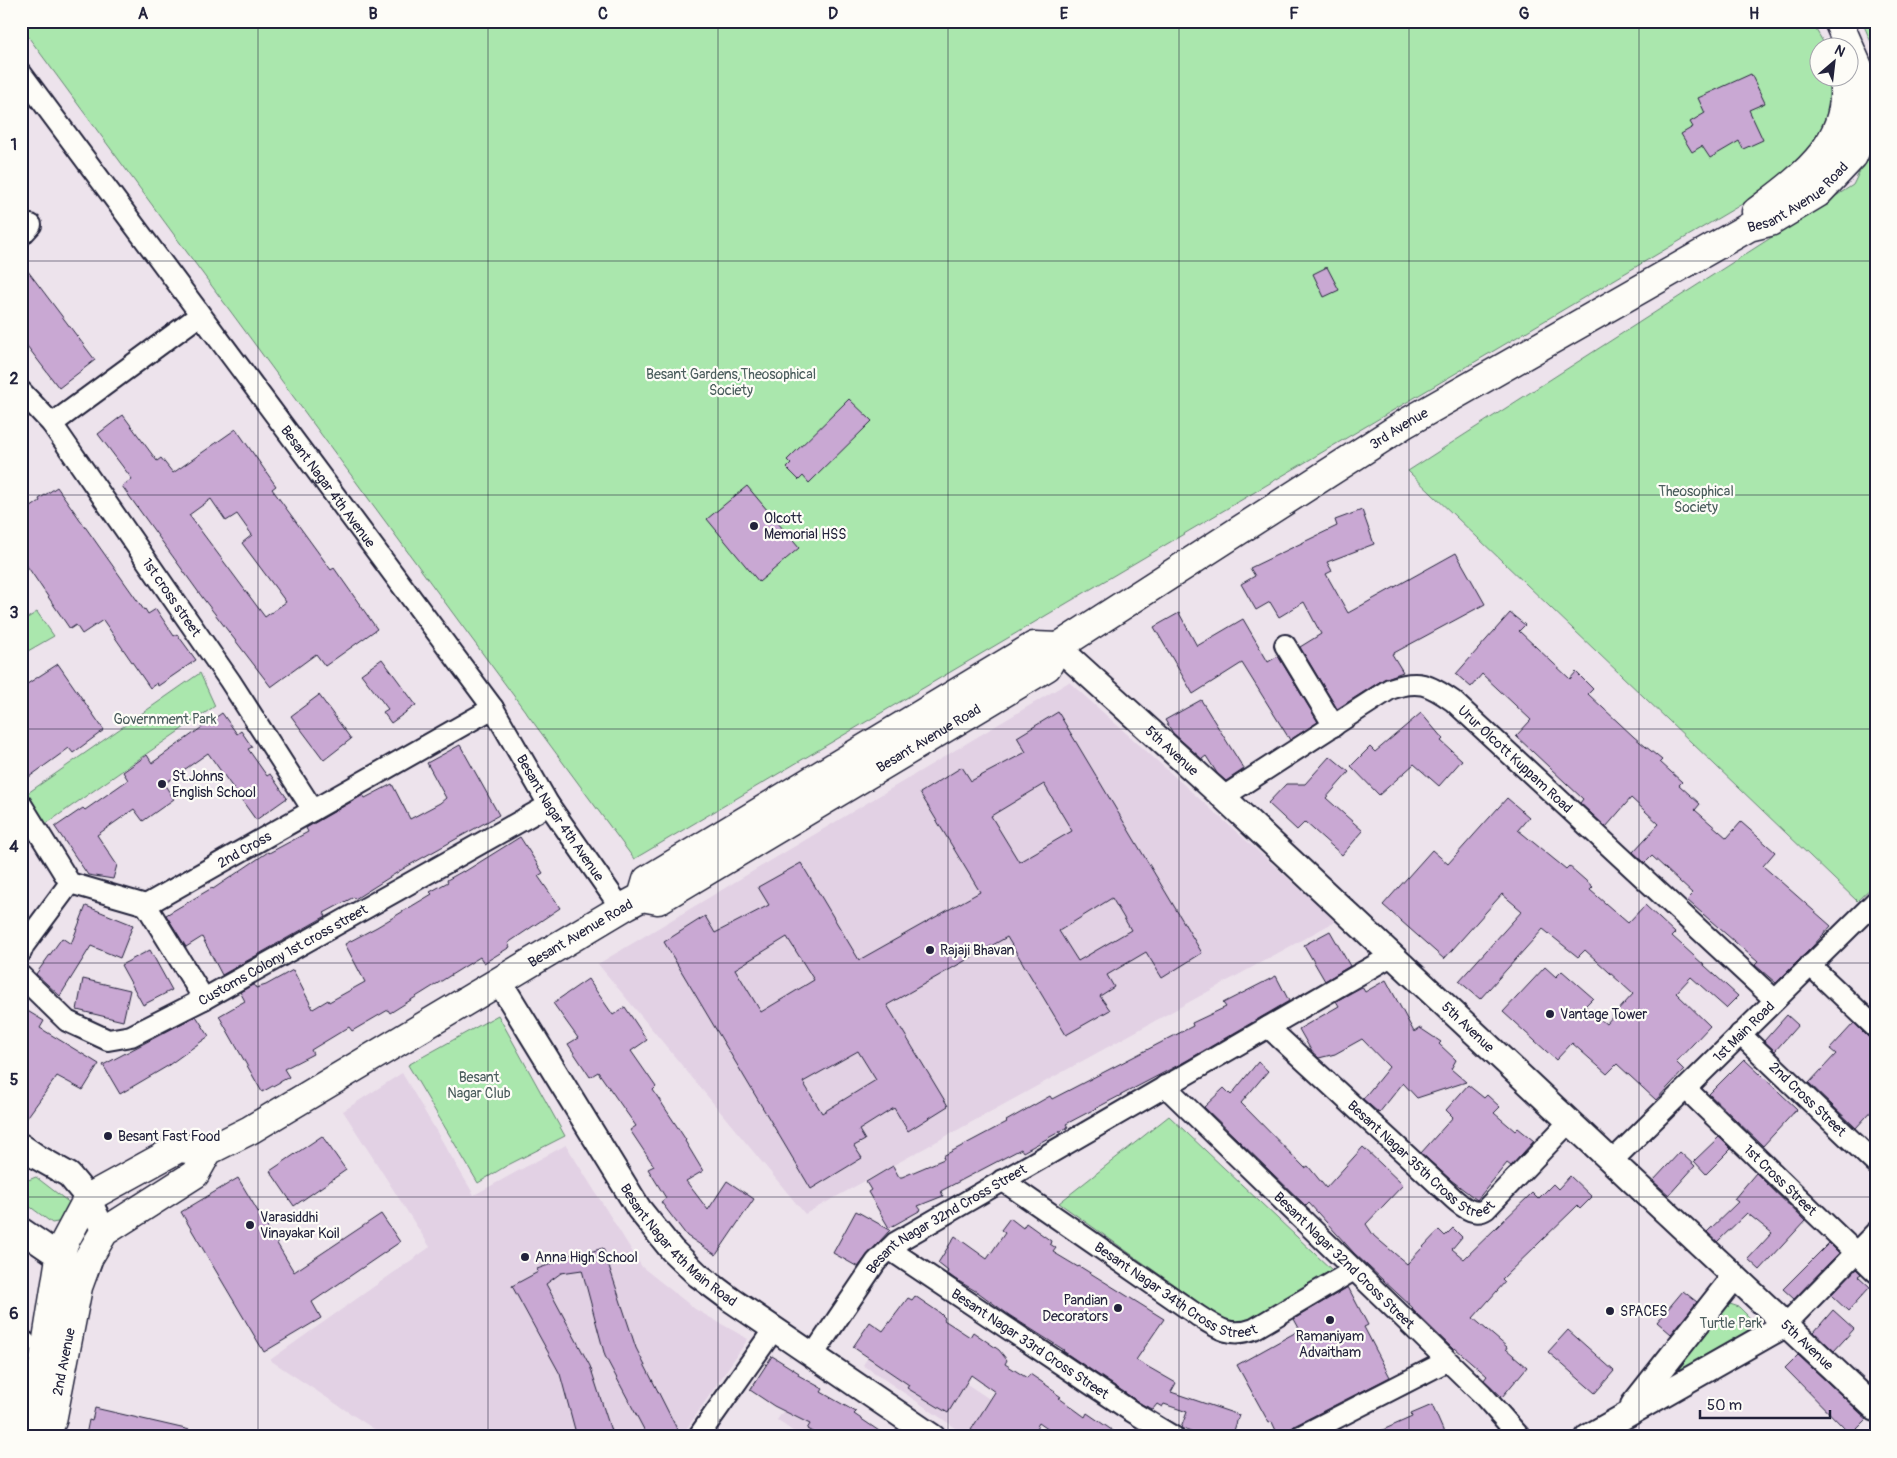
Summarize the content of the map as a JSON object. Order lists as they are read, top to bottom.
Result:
{
  "streets": {
    "main road": ["Besant Avenue Road", "3rd Avenue", "2nd Avenue"],
    "street": [
      "Besant Nagar 4th Avenue",
      "1st cross street",
      "5th Avenue",
      "Urur Olcott Kuppam Road",
      "2nd Cross",
      "Customs Colony 1st cross street",
      "1st Main Road",
      "2nd Cross Street",
      "Besant Nagar 35th Cross Street",
      "1st Cross Street",
      "Besant Nagar 32nd Cross Street",
      "Besant Nagar 4th Main Road",
      "Besant Nagar 34th Cross Street",
      "Besant Nagar 33rd Cross Street"
    ]
  },
  "crossings": [
    ["Besant Avenue Road", "3rd Avenue"],
    ["Besant Avenue Road", "Besant Nagar 4th Avenue"],
    ["Besant Avenue Road", "Besant Nagar 4th Main Road"],
    ["3rd Avenue", "5th Avenue"],
    ["Besant Nagar 4th Avenue", "2nd Cross"],
    ["Besant Nagar 4th Avenue", "Customs Colony 1st cross street"],
    ["1st cross street", "2nd Cross"],
    ["5th Avenue", "Urur Olcott Kuppam Road"],
    ["5th Avenue", "1st Main Road"],
    ["5th Avenue", "Besant Nagar 35th Cross Street"],
    ["5th Avenue", "Besant Nagar 32nd Cross Street"],
    ["Urur Olcott Kuppam Road", "1st Main Road"],
    ["1st Main Road", "2nd Cross Street"],
    ["1st Main Road", "1st Cross Street"],
    ["Besant Nagar 35th Cross Street", "Besant Nagar 32nd Cross Street"],
    ["Besant Nagar 32nd Cross Street", "Besant Nagar 4th Main Road"],
    ["Besant Nagar 32nd Cross Street", "Besant Nagar 34th Cross Street"],
    ["Besant Nagar 32nd Cross Street", "Besant Nagar 33rd Cross Street"]
  ],
  "parks": [
    "Besant Gardens,Theosophical Society",
    "Theosophical Society",
    "Government Park",
    "Besant Nagar Club",
    "Turtle Park"
  ],
  "places": [
    "Olcott Memorial HSS",
    "St.Johns English School",
    "Rajaji Bhavan",
    "Vantage Tower",
    "Besant Fast Food",
    "Varasiddhi Vinayakar Koil",
    "Anna High School",
    "Pandian Decorators",
    "SPACES",
    "Ramaniyam Advaitham"
  ],
  "scale_bar": "50 m",
  "north": "top right",
  "grid": {
    "columns": [
      "A",
      "B",
      "C",
      "D",
      "E",
      "F",
      "G",
      "H"
    ],
    "rows": [
      "1",
      "2",
      "3",
      "4",
      "5",
      "6"
    ]
  }
}
